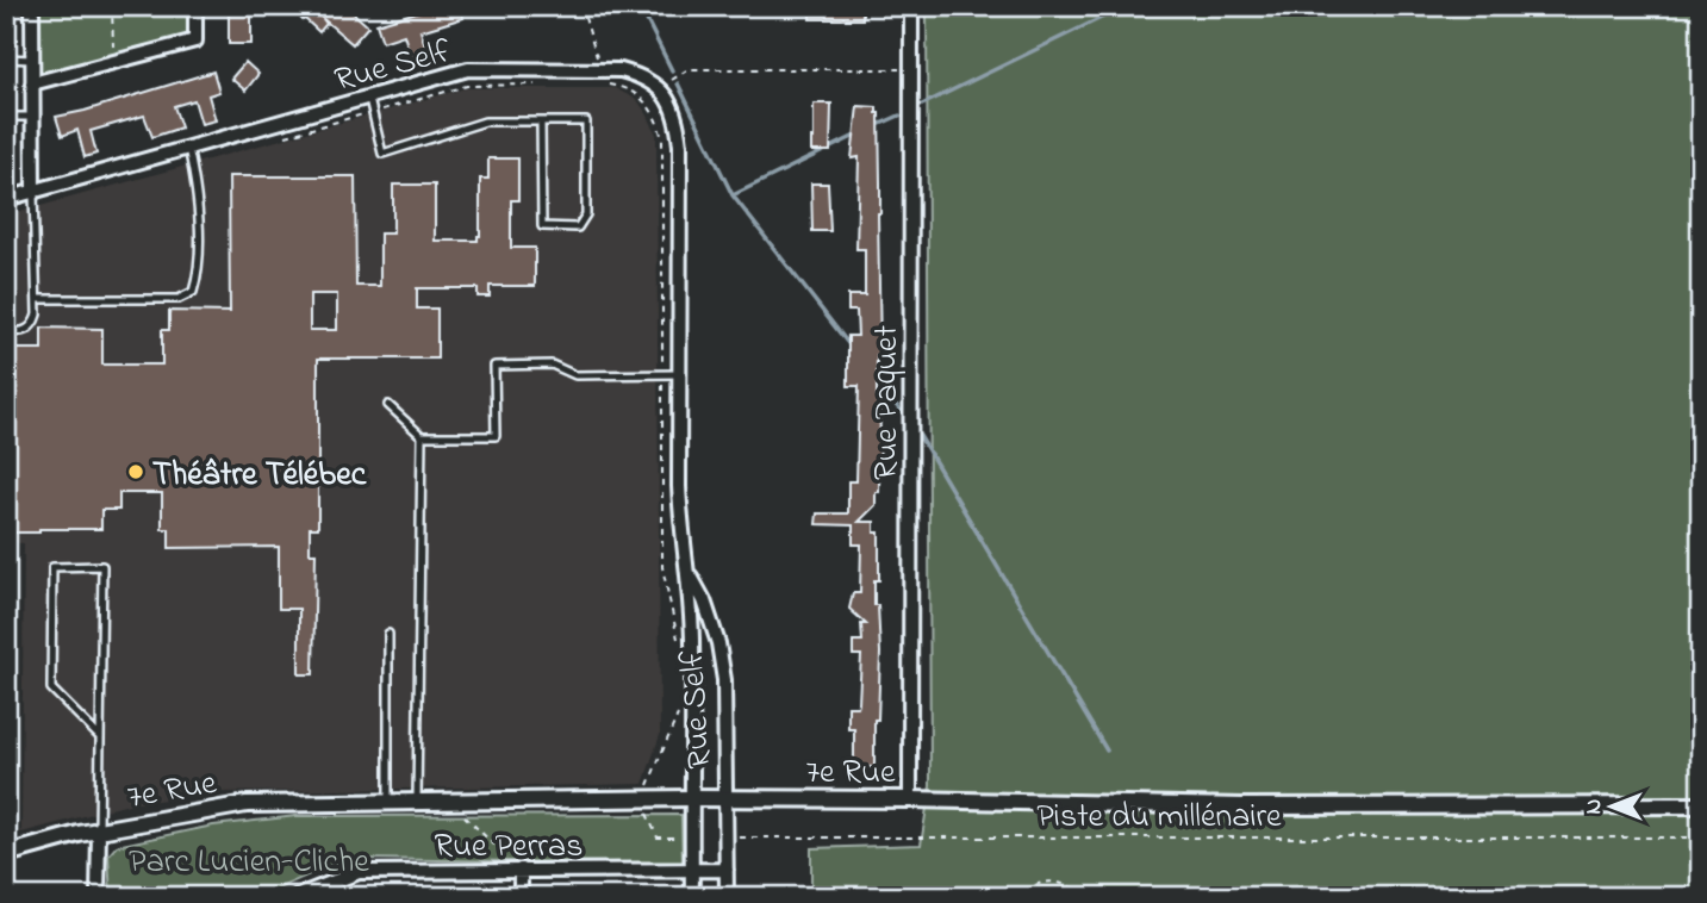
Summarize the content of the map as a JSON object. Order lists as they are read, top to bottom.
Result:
{
  "streets": {
    "street": [
      "Rue Self",
      "Rue Paquet",
      "7e Rue",
      "Rue Perras"
    ],
    "path": ["Piste du millénaire"]
  },
  "crossings": [
    ["Rue Self", "7e Rue"],
    ["Rue Self", "Piste du millénaire"],
    ["Rue Self", "Rue Perras"],
    ["Rue Paquet", "7e Rue"]
  ],
  "parks": ["Parc Lucien-Cliche"],
  "places": ["Théâtre Télébec"],
  "north": "left"
}
